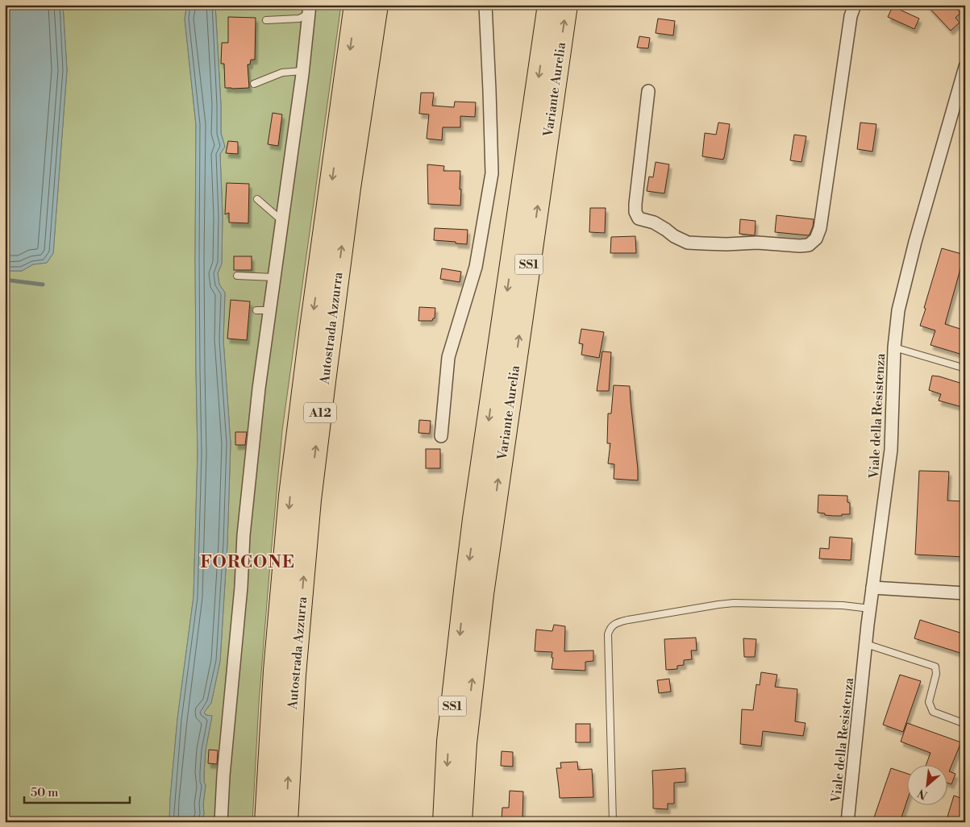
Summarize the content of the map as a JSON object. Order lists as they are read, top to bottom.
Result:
{
  "streets": {
    "highway": [
      "Variante Aurelia",
      "SS1",
      "Autostrada Azzurra",
      "A12"
    ],
    "street": ["Viale della Resistenza"]
  },
  "districts": ["FORCONE"],
  "scale_bar": "50 m",
  "north": "bottom left"
}
